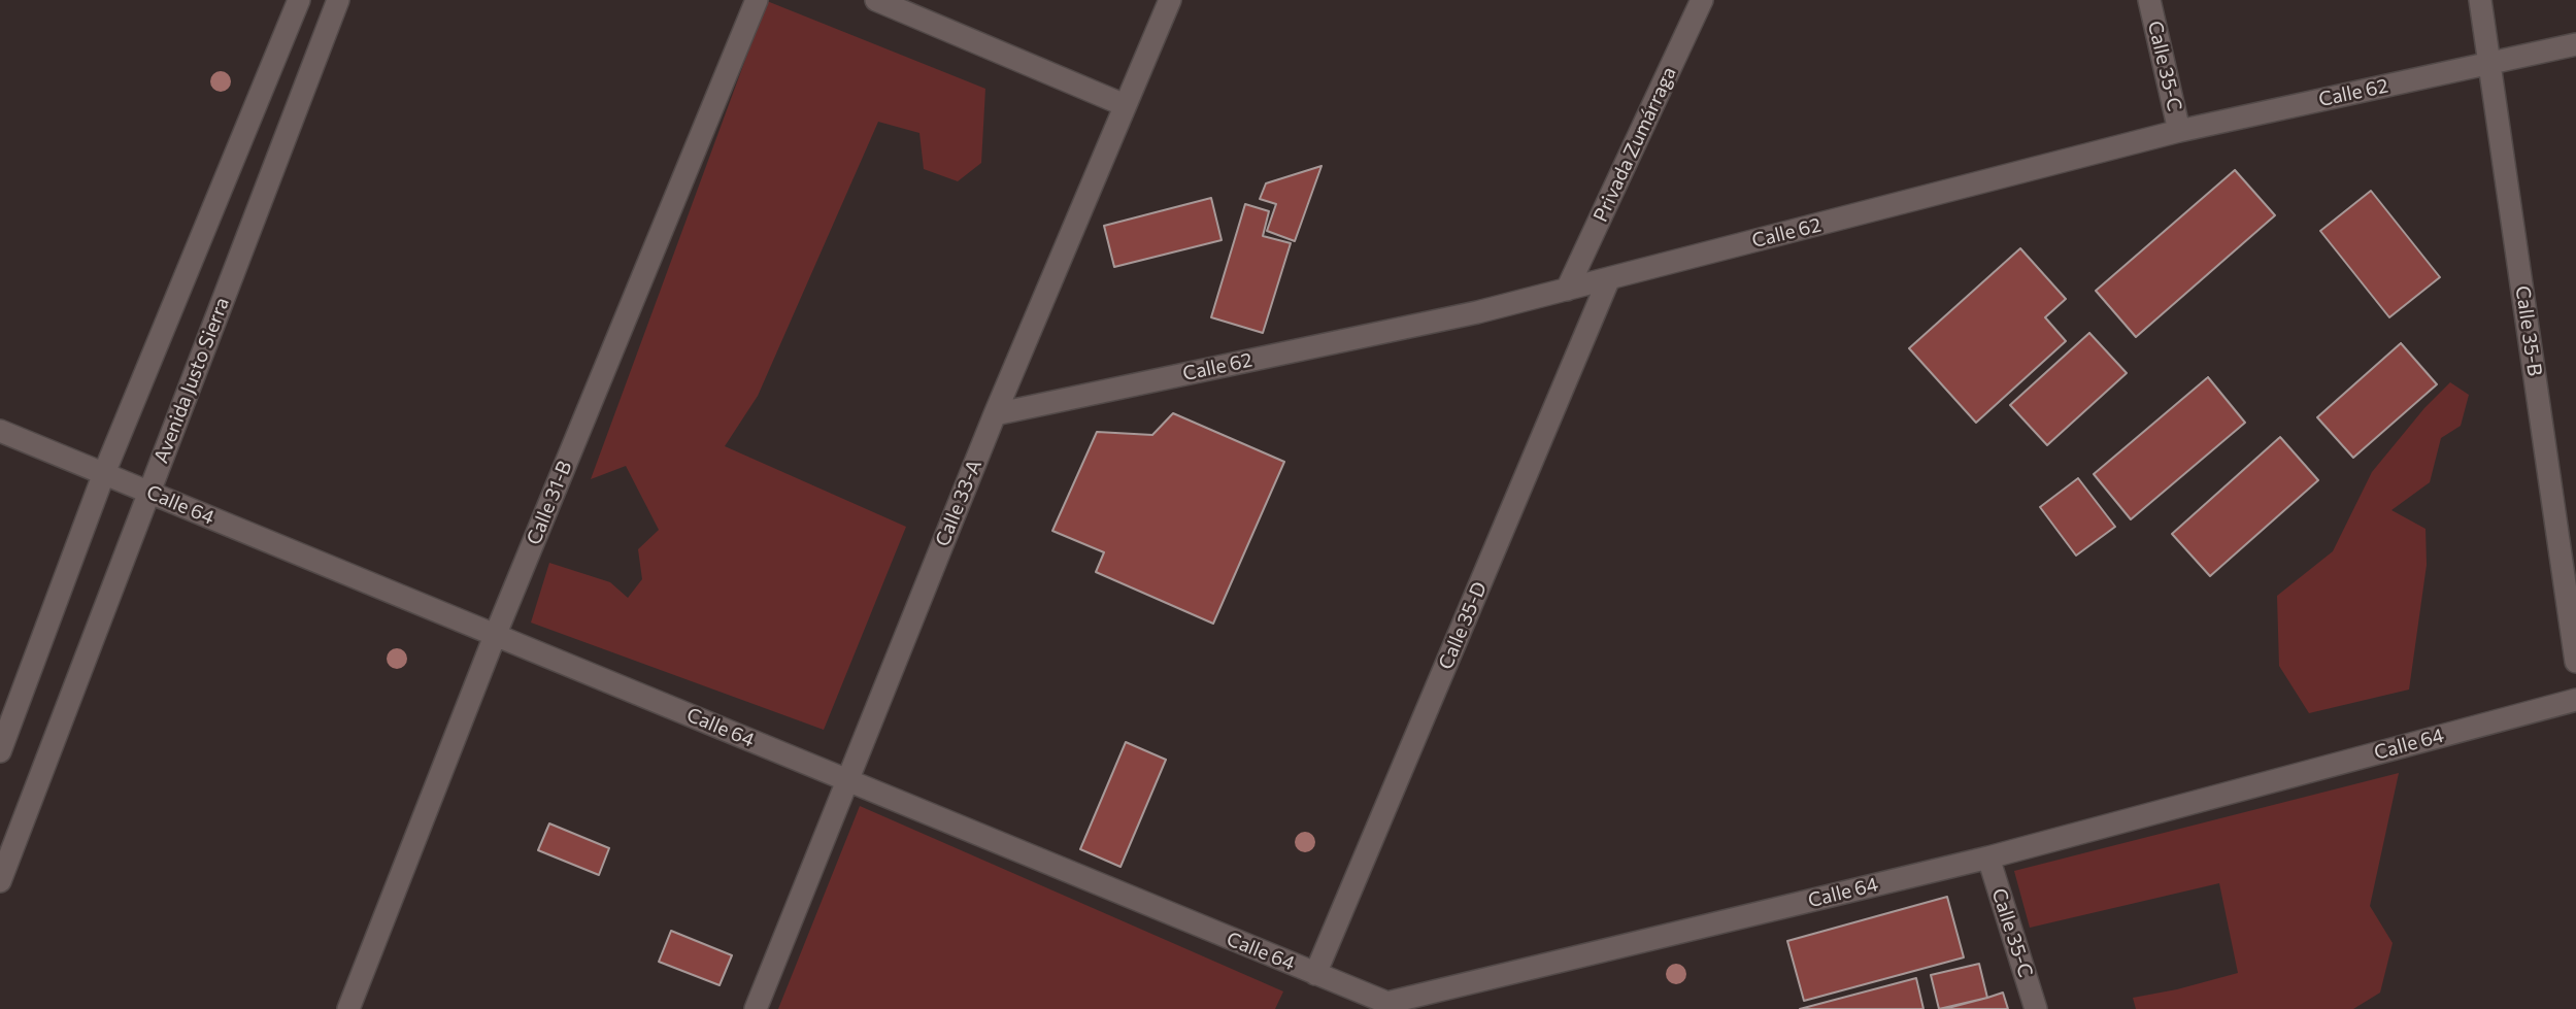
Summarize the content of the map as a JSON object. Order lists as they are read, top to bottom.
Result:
{
  "streets": {
    "street": [
      "Calle 35-C",
      "Calle 62",
      "Privada Zumárraga",
      "Calle 35-B",
      "Avenida Justo Sierra",
      "Calle 31-B",
      "Calle 33-A",
      "Calle 64",
      "Calle 35-D"
    ]
  },
  "crossings": [
    ["Calle 35-C", "Calle 62"],
    ["Calle 35-C", "Calle 64"],
    ["Calle 62", "Privada Zumárraga"],
    ["Calle 62", "Calle 35-B"],
    ["Calle 62", "Calle 33-A"],
    ["Calle 62", "Calle 35-D"],
    ["Avenida Justo Sierra", "Calle 64"],
    ["Calle 31-B", "Calle 64"],
    ["Calle 33-A", "Calle 64"],
    ["Calle 64", "Calle 35-D"]
  ]
}
